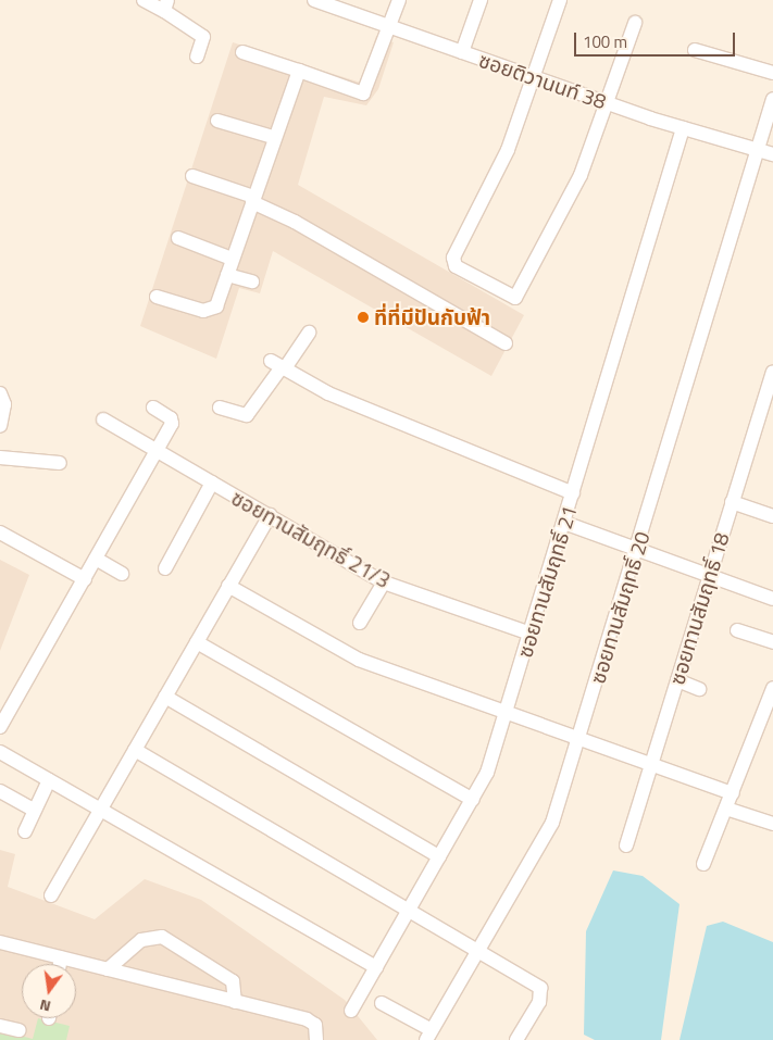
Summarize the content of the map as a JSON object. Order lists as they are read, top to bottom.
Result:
{
  "streets": {
    "street": [
      "ซอยติวานนท์ 38",
      "ซอยทานสัมฤทธิ์ 21/3",
      "ซอยทานสัมฤทธิ์ 21",
      "ซอยทานสัมฤทธิ์ 20",
      "ซอยทานสัมฤทธิ์ 18"
    ]
  },
  "crossings": [
    ["ซอยติวานนท์ 38", "ซอยทานสัมฤทธิ์ 21"],
    ["ซอยติวานนท์ 38", "ซอยทานสัมฤทธิ์ 20"],
    ["ซอยทานสัมฤทธิ์ 21/3", "ซอยทานสัมฤทธิ์ 21"]
  ],
  "places": ["ที่ที่มีปันกับฟ้า"],
  "scale_bar": "100 m",
  "north": "bottom"
}
